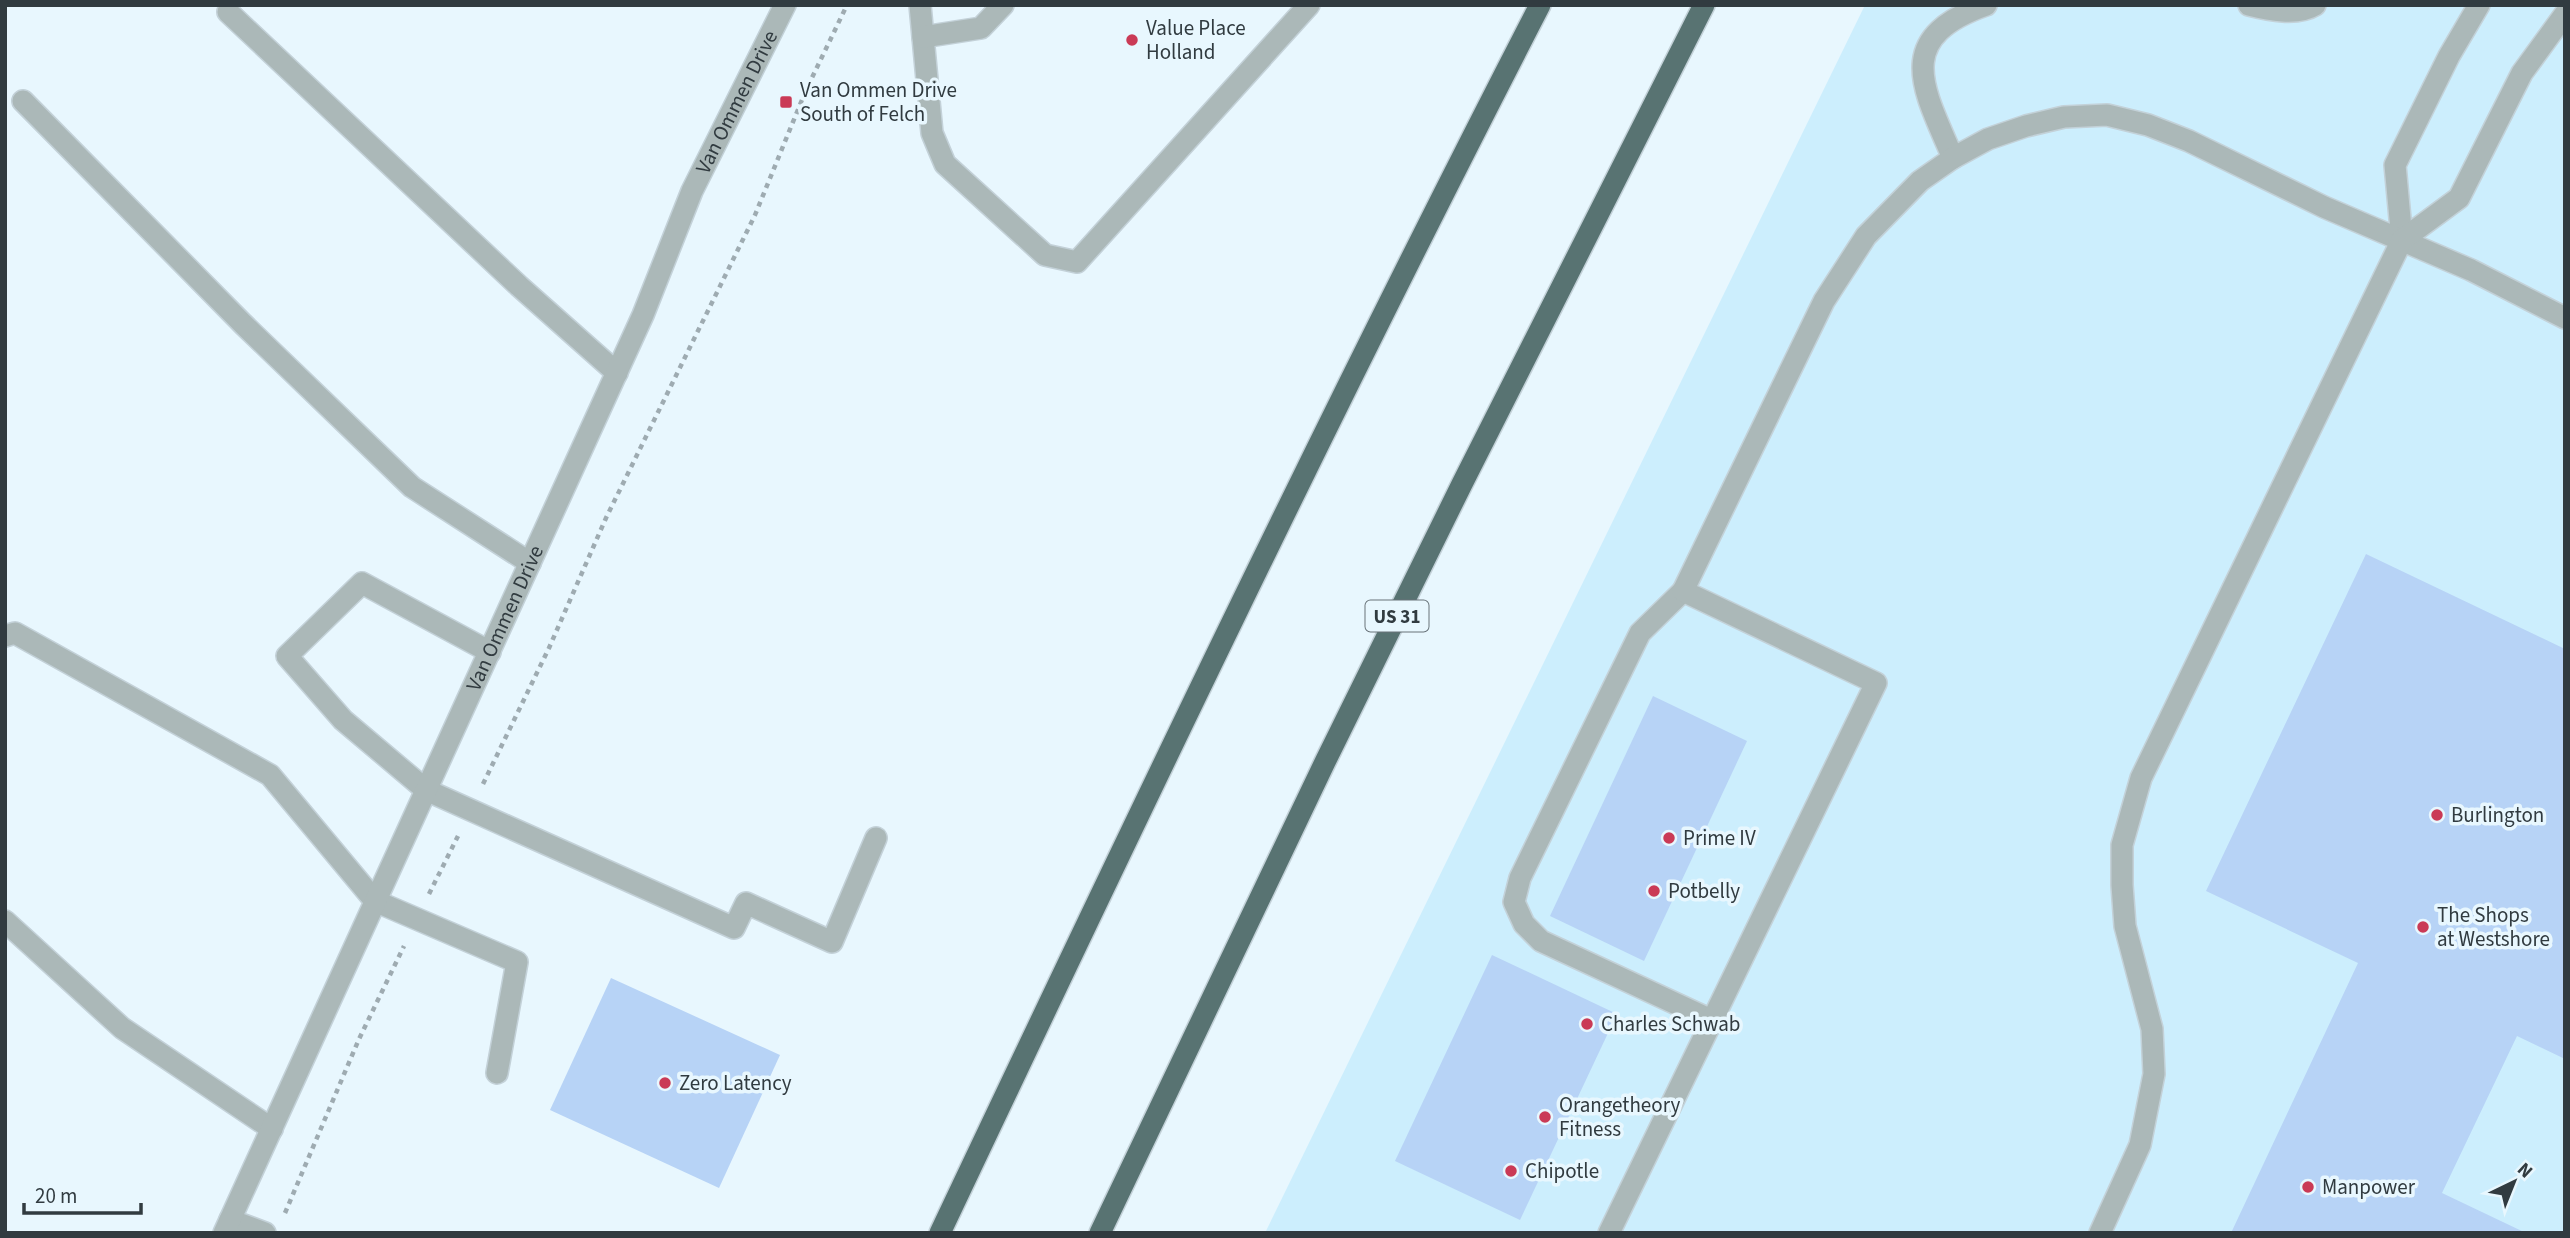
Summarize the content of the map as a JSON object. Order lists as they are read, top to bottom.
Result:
{
  "streets": {
    "highway": ["US 31"],
    "street": ["Van Ommen Drive"]
  },
  "places": {
    "other": [
      "Value Place Holland",
      "Burlington",
      "Prime IV",
      "Potbelly",
      "The Shops at Westshore",
      "Charles Schwab",
      "Zero Latency",
      "Orangetheory Fitness",
      "Chipotle",
      "Manpower"
    ],
    "transit": ["Van Ommen Drive South of Felch"]
  },
  "scale_bar": "20 m",
  "north": "top right"
}
